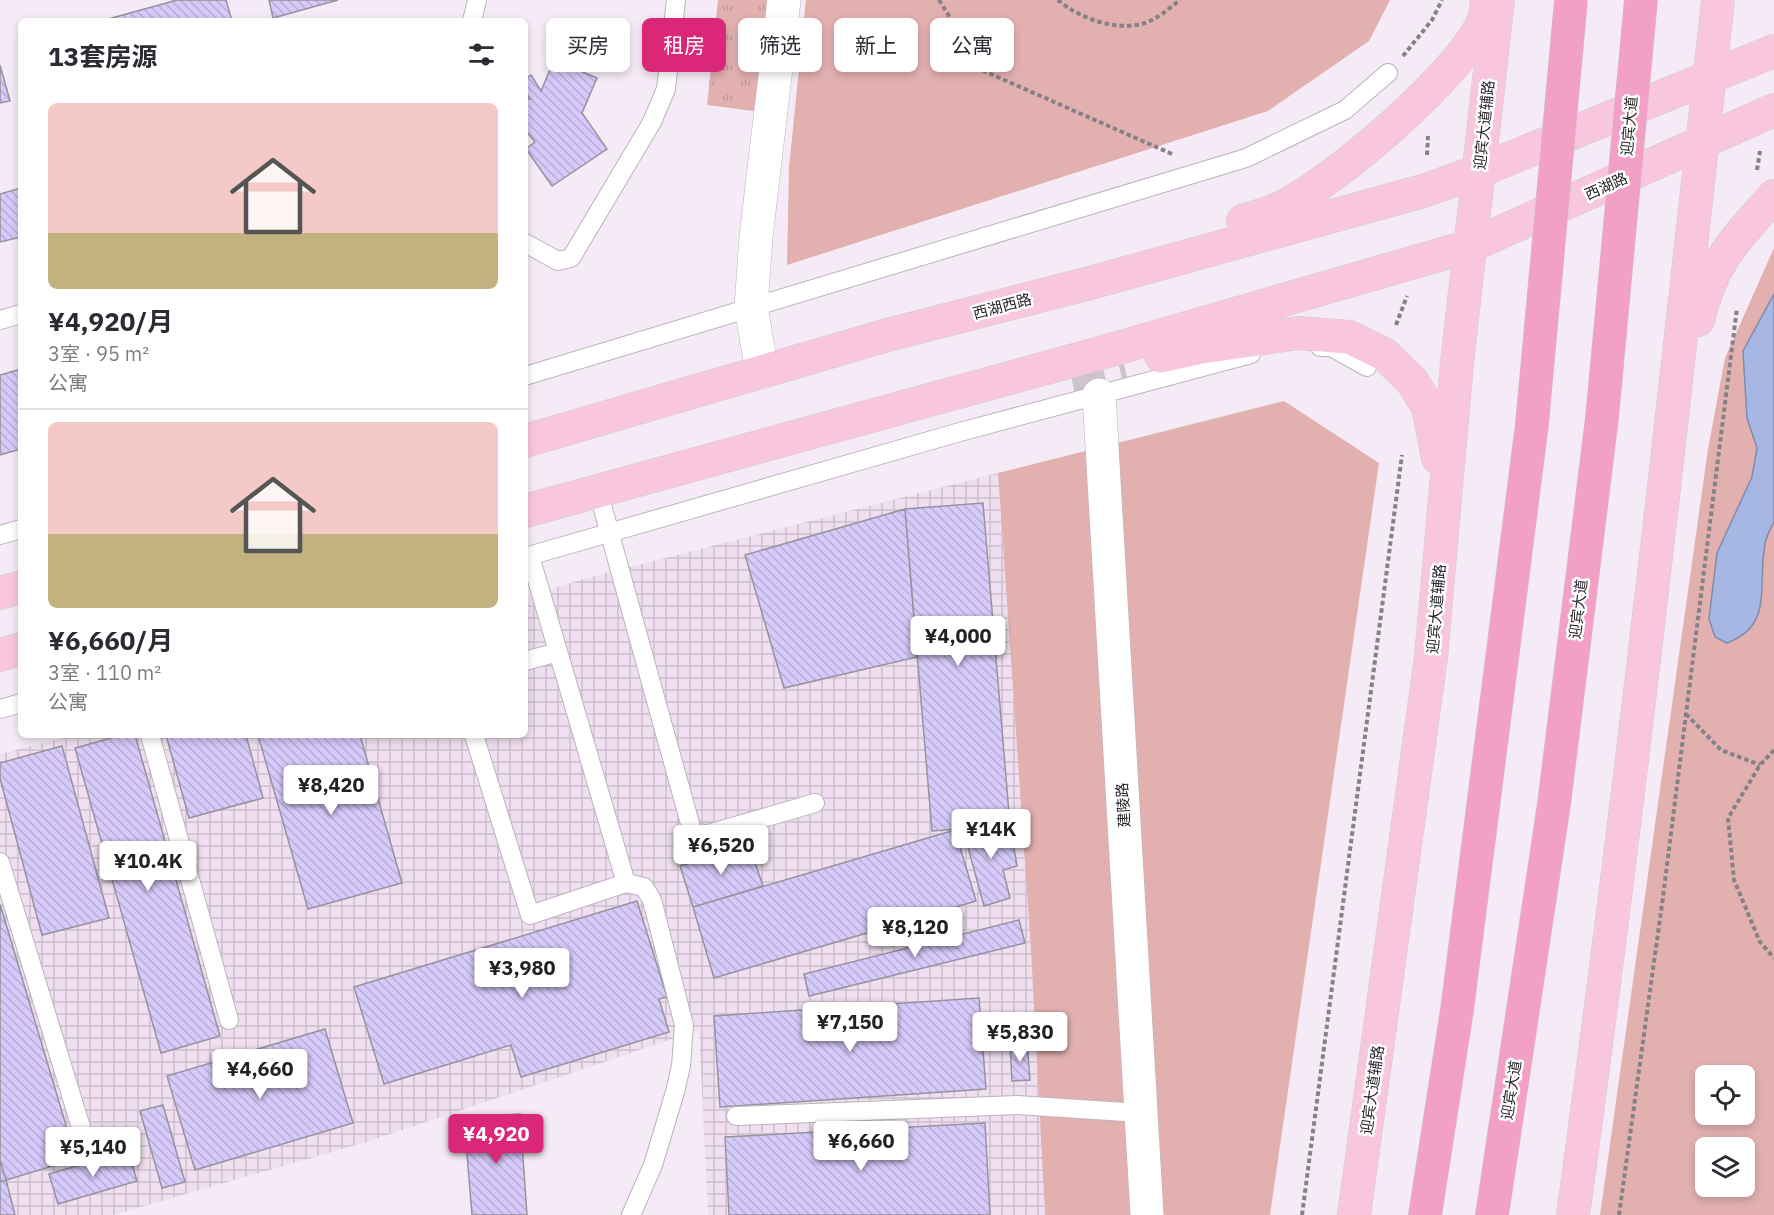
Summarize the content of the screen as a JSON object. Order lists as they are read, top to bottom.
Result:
{
  "streets": {
    "highway": ["迎宾大道"],
    "main road": ["迎宾大道辅路", "西湖路", "西湖西路"],
    "street": ["建陵路"]
  },
  "crossings": [
    ["迎宾大道辅路", "西湖路"],
    ["迎宾大道辅路", "西湖西路"]
  ],
  "page": {
    "chip": [
      "买房",
      "租房",
      "筛选",
      "新上",
      "公寓"
    ],
    "heading": "13套房源",
    "list": [
      {
        "name": "¥4,920/月",
        "note": "3室 · 95 m² · 公寓"
      },
      {
        "name": "¥6,660/月",
        "note": "3室 · 110 m² · 公寓"
      }
    ],
    "price": [
      "¥4,000",
      "¥8,420",
      "¥14K",
      "¥6,520",
      "¥10.4K",
      "¥8,120",
      "¥3,980",
      "¥7,150",
      "¥5,830",
      "¥4,660",
      "¥4,920",
      "¥6,660",
      "¥5,140"
    ]
  }
}
